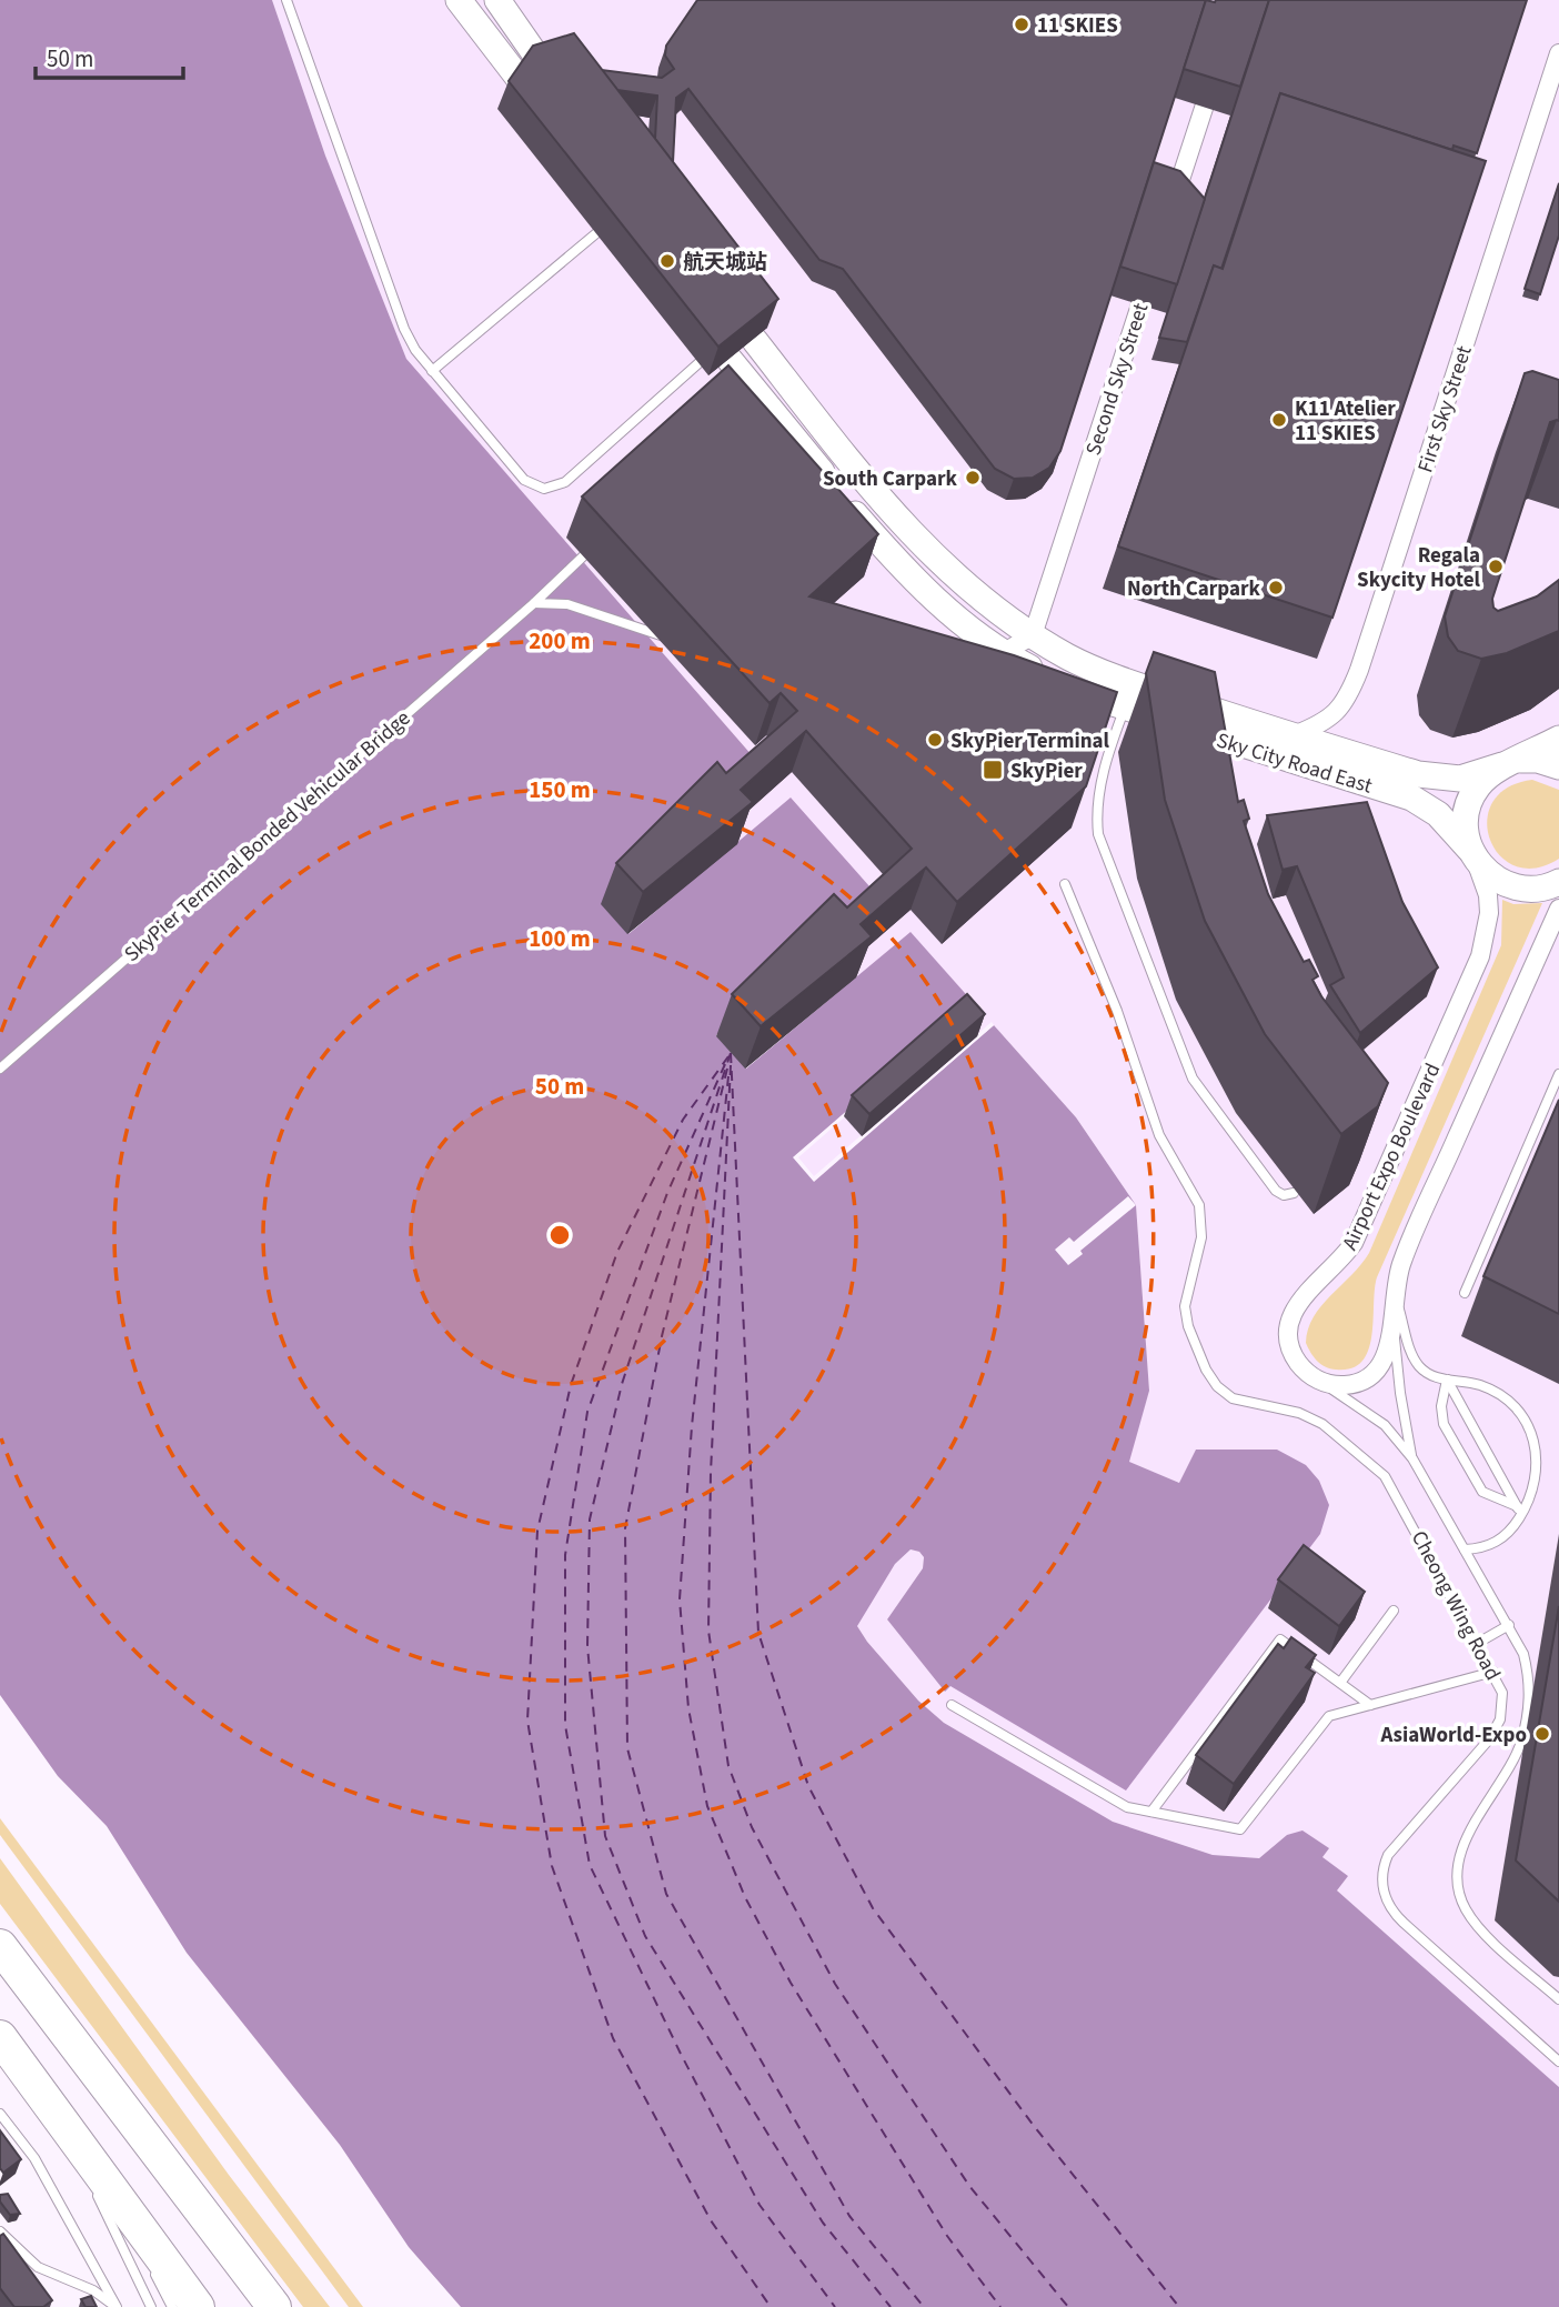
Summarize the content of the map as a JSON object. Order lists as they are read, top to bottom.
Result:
{
  "streets": {
    "street": [
      "Second Sky Street",
      "First Sky Street",
      "Sky City Road East",
      "Airport Expo Boulevard"
    ],
    "lane": ["SkyPier Terminal Bonded Vehicular Bridge", "Cheong Wing Road"]
  },
  "crossings": [
    ["Second Sky Street", "Sky City Road East"],
    ["First Sky Street", "Sky City Road East"],
    ["Sky City Road East", "Airport Expo Boulevard"]
  ],
  "places": {
    "other": [
      "11 SKIES",
      "航天城站",
      "K11 Atelier 11 SKIES",
      "South Carpark",
      "Regala Skycity Hotel",
      "North Carpark",
      "SkyPier Terminal",
      "AsiaWorld-Expo"
    ],
    "transit": ["SkyPier"]
  },
  "scale_bar": "50 m",
  "rings": [
    "200 m",
    "150 m",
    "100 m",
    "50 m"
  ]
}
